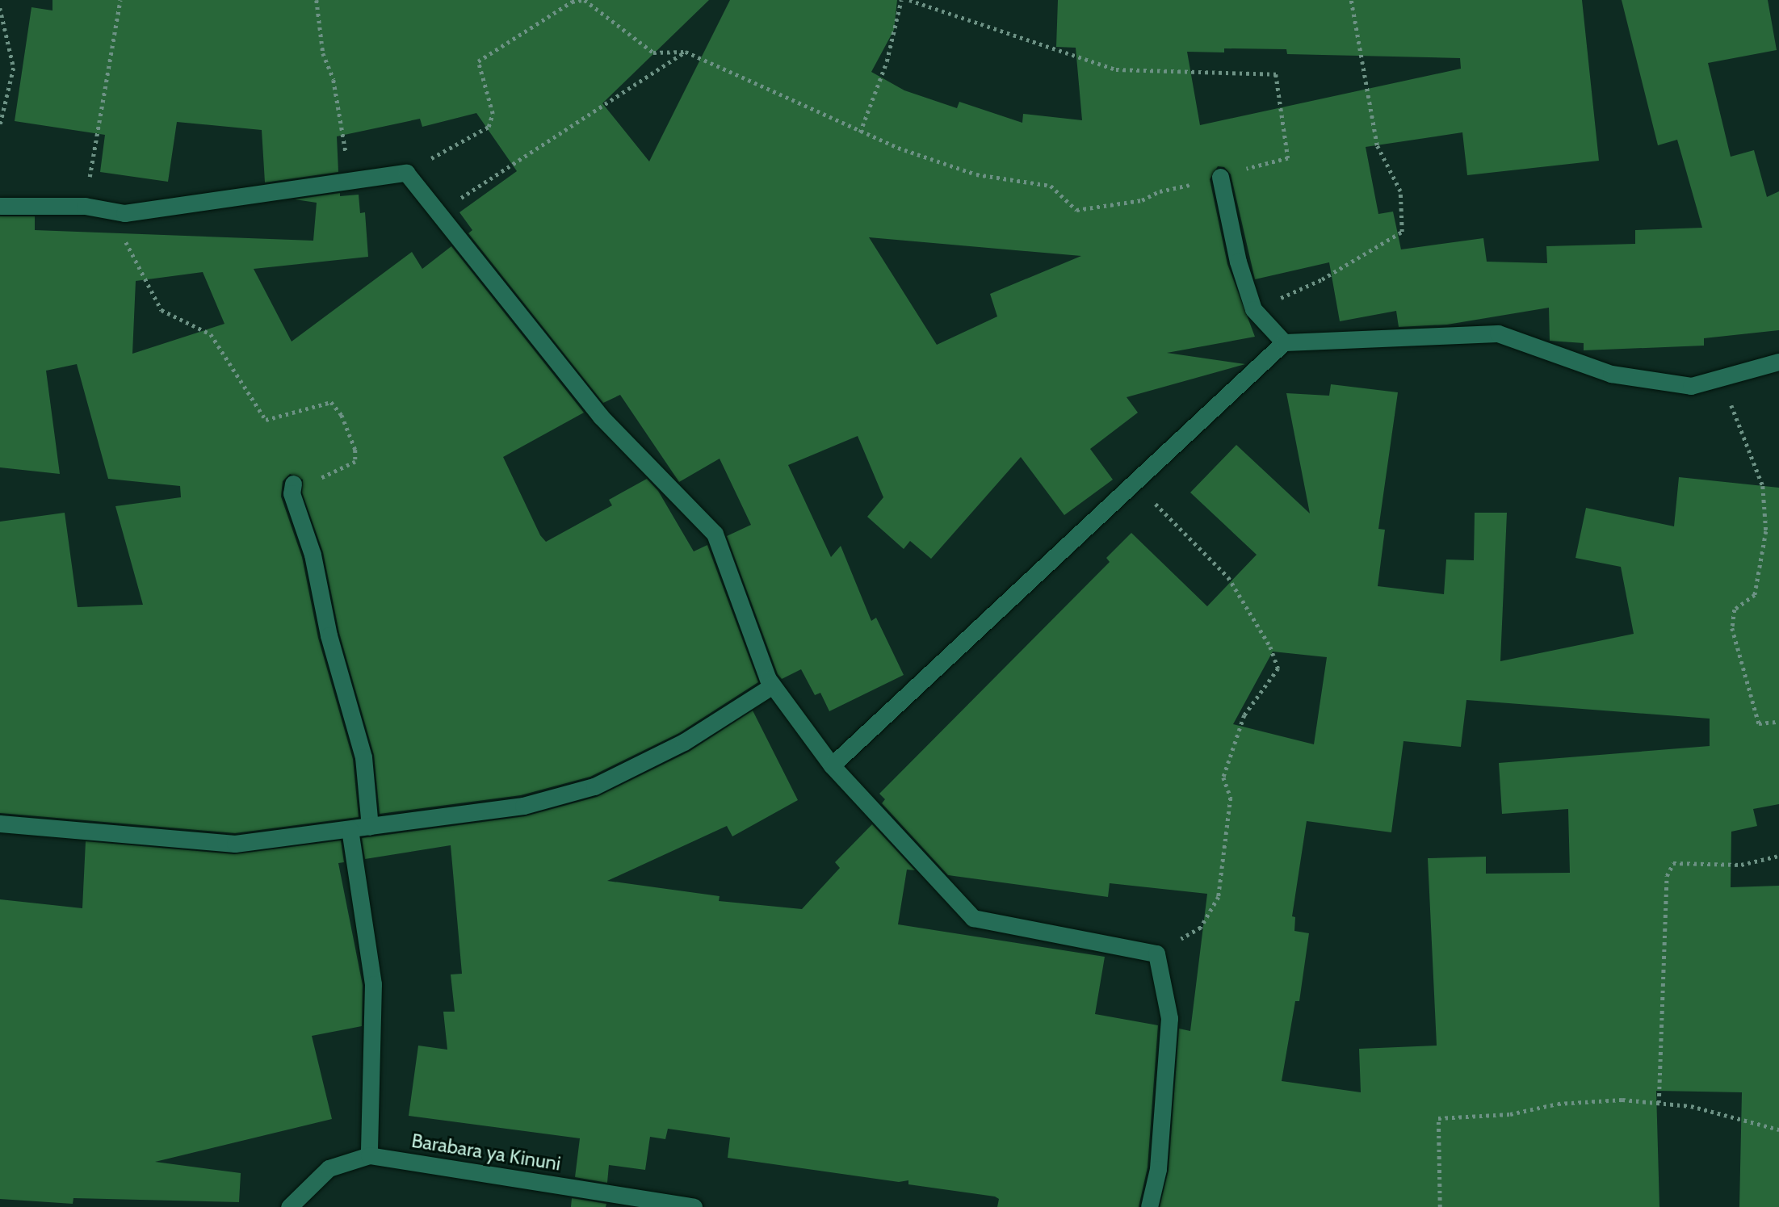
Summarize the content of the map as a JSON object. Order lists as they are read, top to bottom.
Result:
{
  "streets": {
    "street": ["Barabara ya Kinuni"]
  }
}
